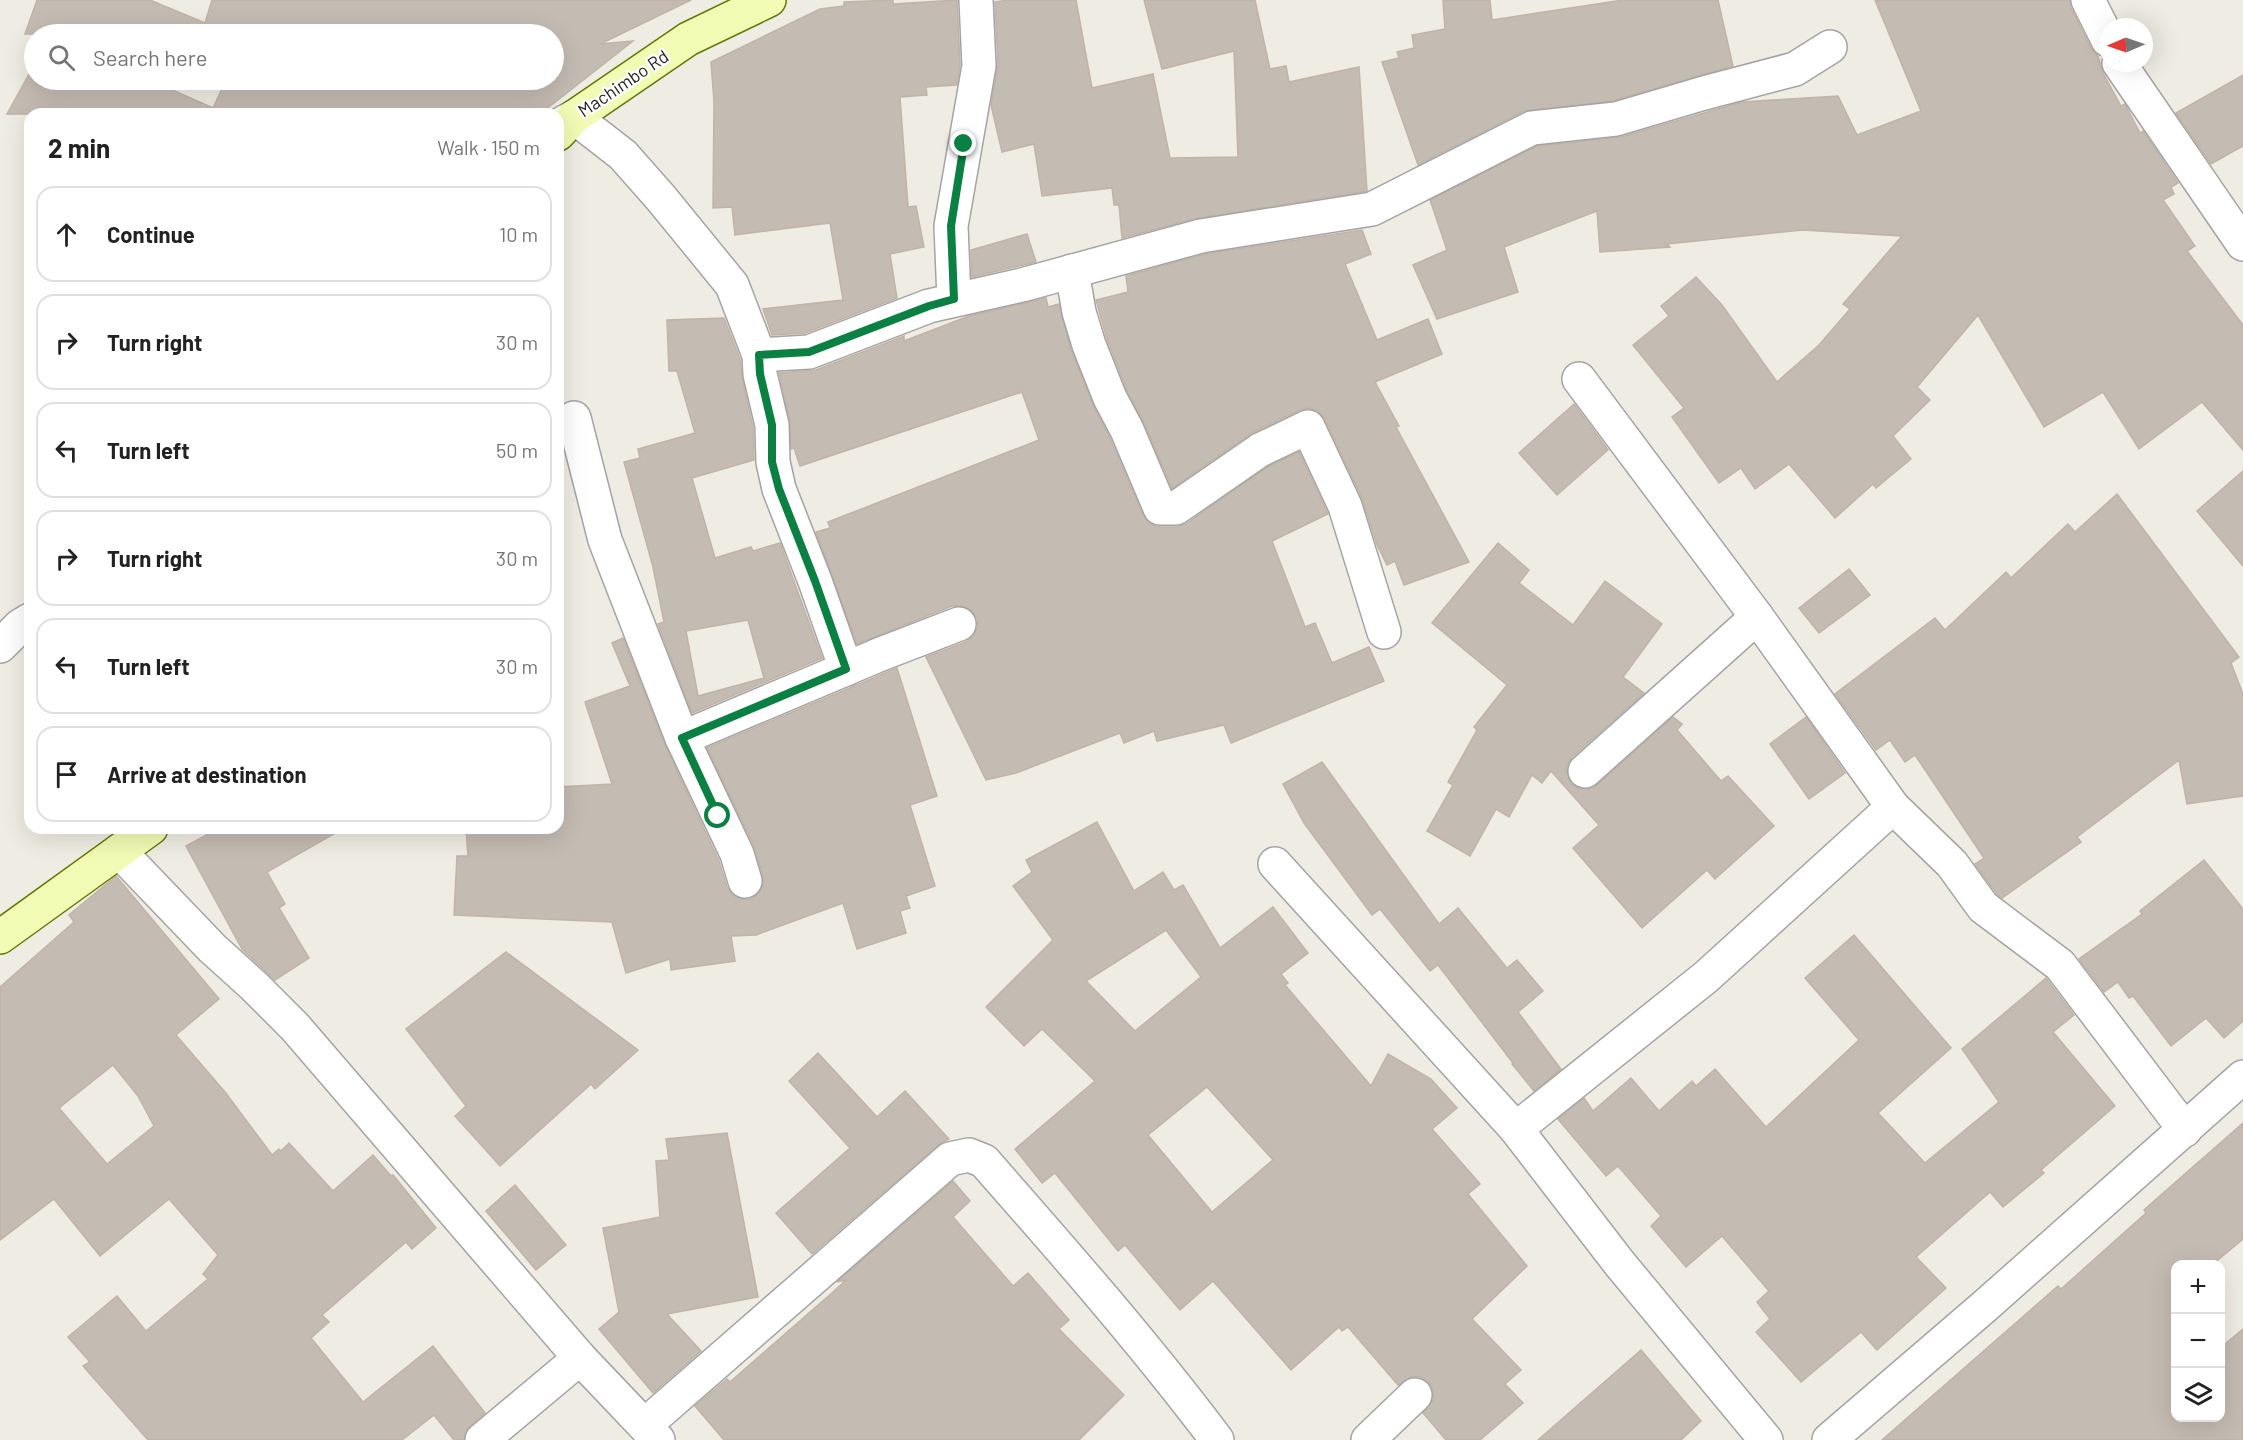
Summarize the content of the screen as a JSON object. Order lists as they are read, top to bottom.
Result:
{
  "streets": {
    "street": ["Machimbo Rd"]
  },
  "north": "left",
  "page": {
    "search": "Search here",
    "heading": ["2 min", "Walk · 150 m"],
    "list": [
      ["Continue", "10 m"],
      ["Turn right", "30 m"],
      ["Turn left", "50 m"],
      ["Turn right", "30 m"],
      ["Turn left", "30 m"],
      "Arrive at destination"
    ],
    "map_buttons": ["+", "−"]
  }
}
